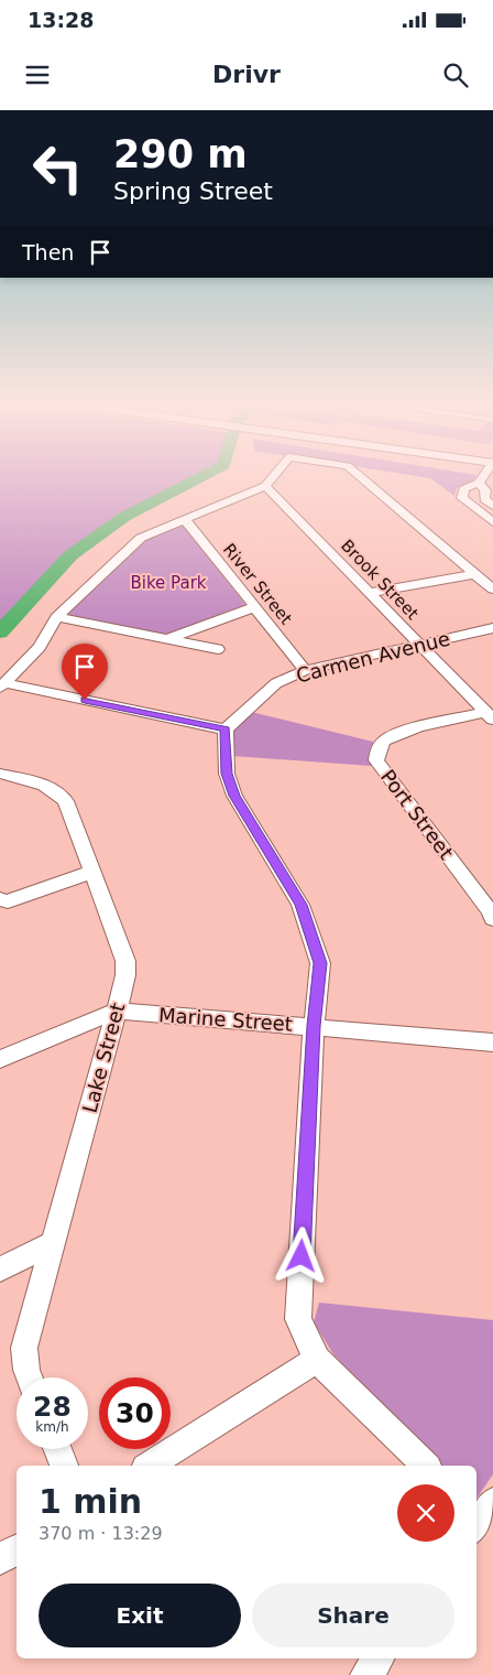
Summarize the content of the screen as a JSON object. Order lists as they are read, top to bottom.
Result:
{
  "streets": {
    "street": [
      "Brook Street",
      "River Street",
      "Carmen Avenue",
      "Port Street",
      "Marine Street",
      "Lake Street"
    ]
  },
  "crossings": [
    ["Brook Street", "Carmen Avenue"],
    ["Brook Street", "Port Street"],
    ["River Street", "Carmen Avenue"],
    ["Marine Street", "Lake Street"]
  ],
  "parks": ["Bike Park"],
  "page": {
    "status": "13:28",
    "header": "Drivr",
    "turn": ["290 m", "Spring Street"],
    "then": "Then",
    "speed": "28 km/h",
    "limit": "30",
    "heading": ["1 min", "370 m · 13:29"],
    "buttons": ["Exit", "Share"]
  }
}
